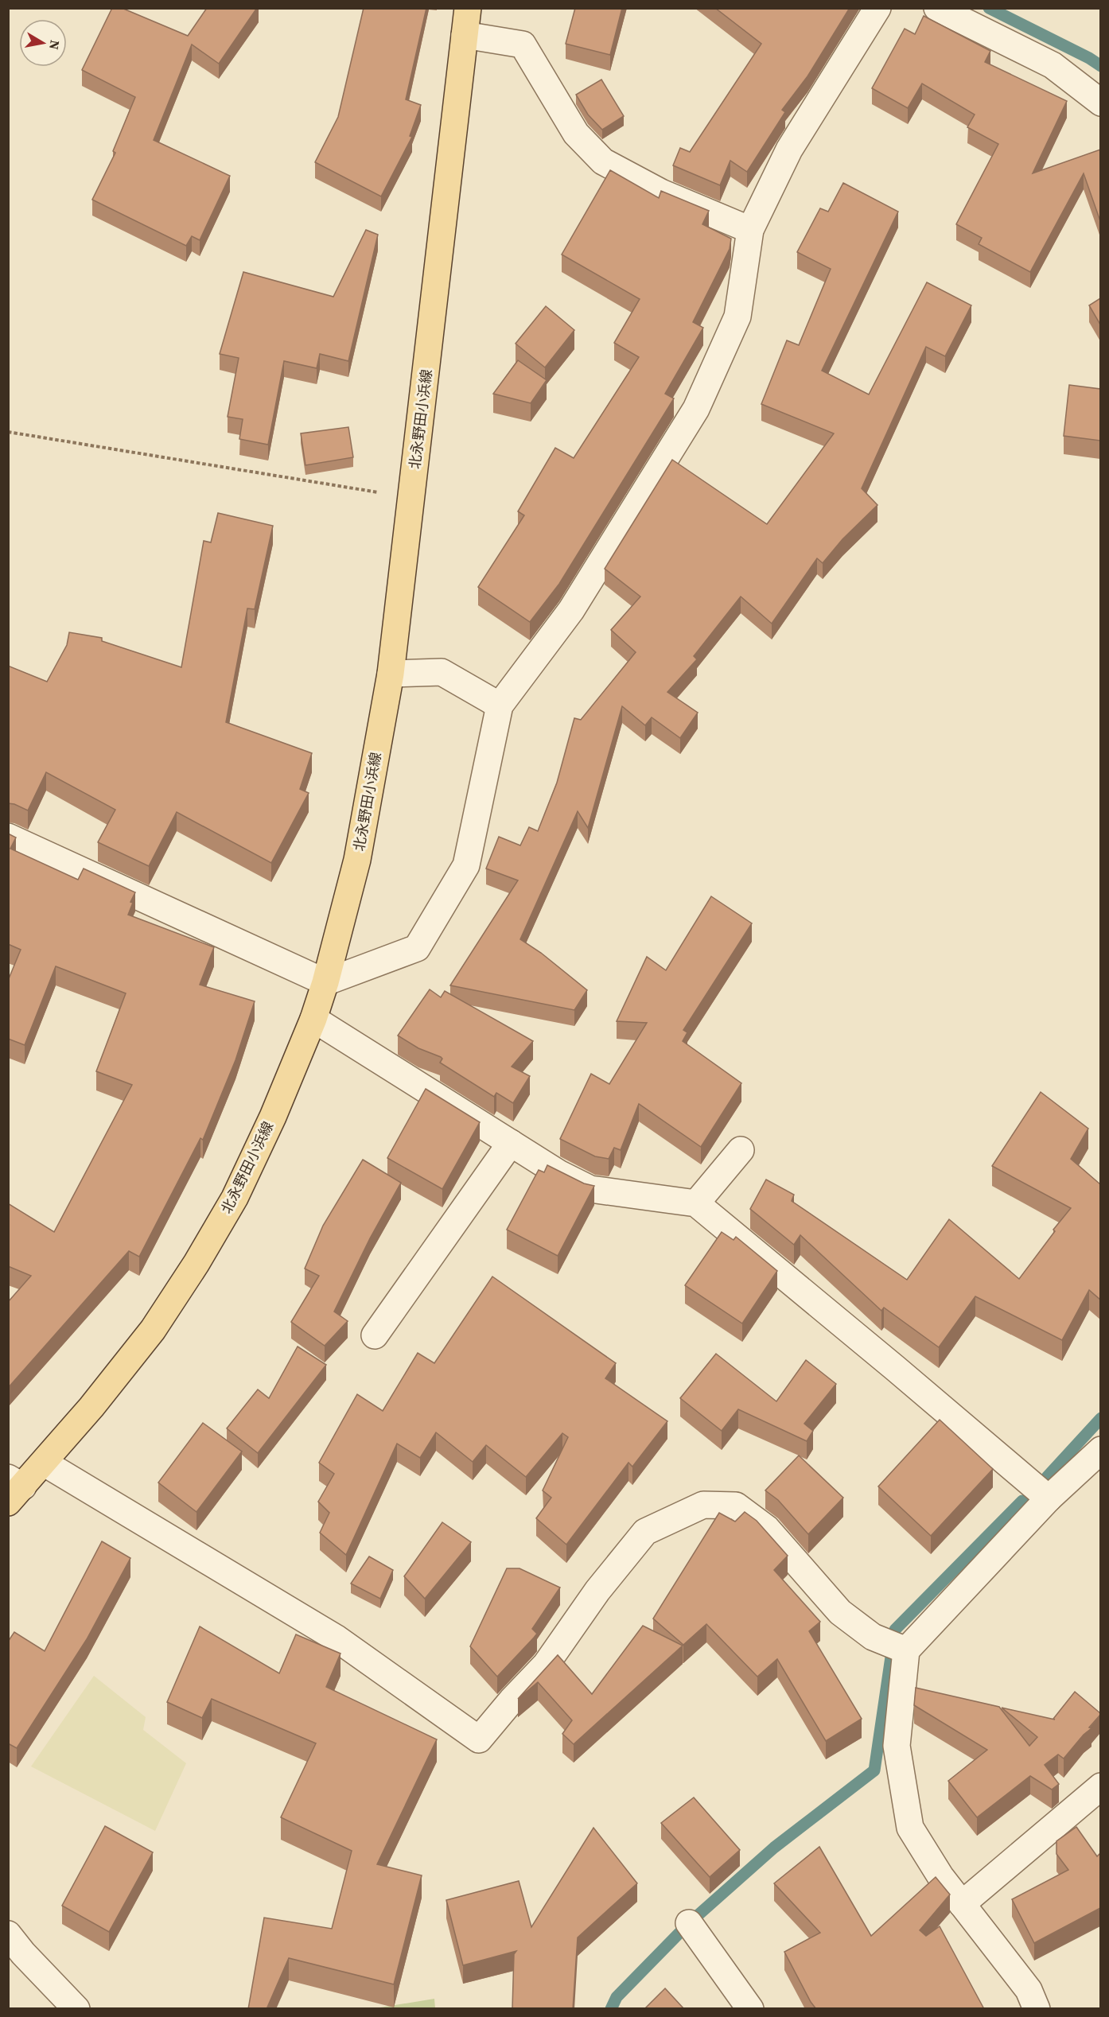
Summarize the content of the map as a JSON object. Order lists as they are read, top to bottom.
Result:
{
  "streets": {
    "main road": ["北永野田小浜線"]
  },
  "north": "right"
}
